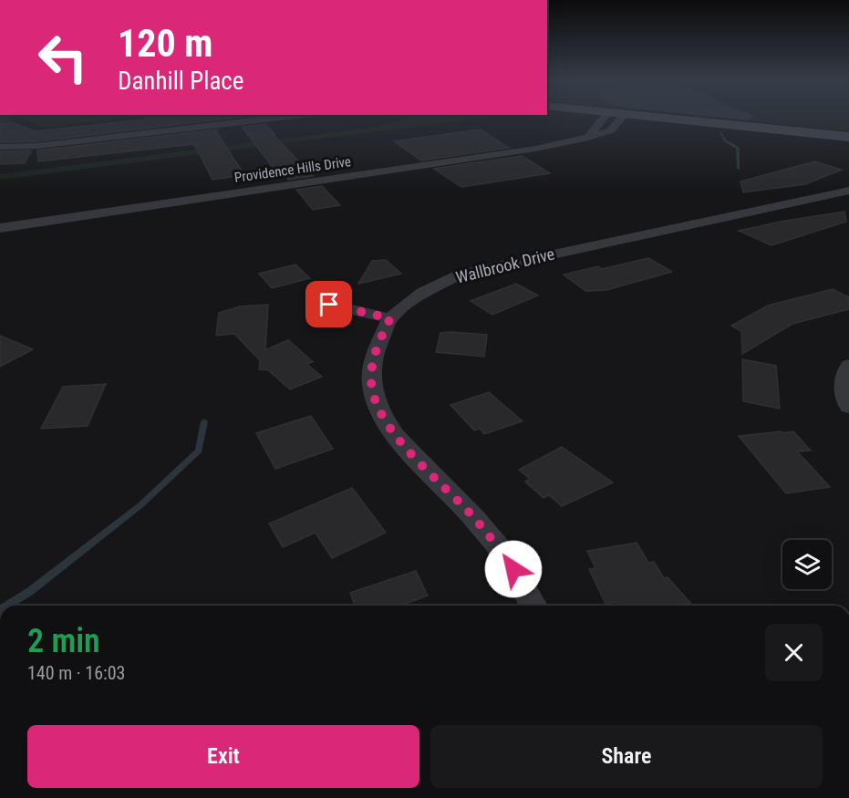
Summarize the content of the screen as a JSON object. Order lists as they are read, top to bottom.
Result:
{
  "streets": {
    "street": ["Providence Hills Drive", "Wallbrook Drive"]
  },
  "page": {
    "turn": ["120 m", "Danhill Place"],
    "heading": ["2 min", "140 m · 16:03"],
    "buttons": ["Exit", "Share"]
  }
}
